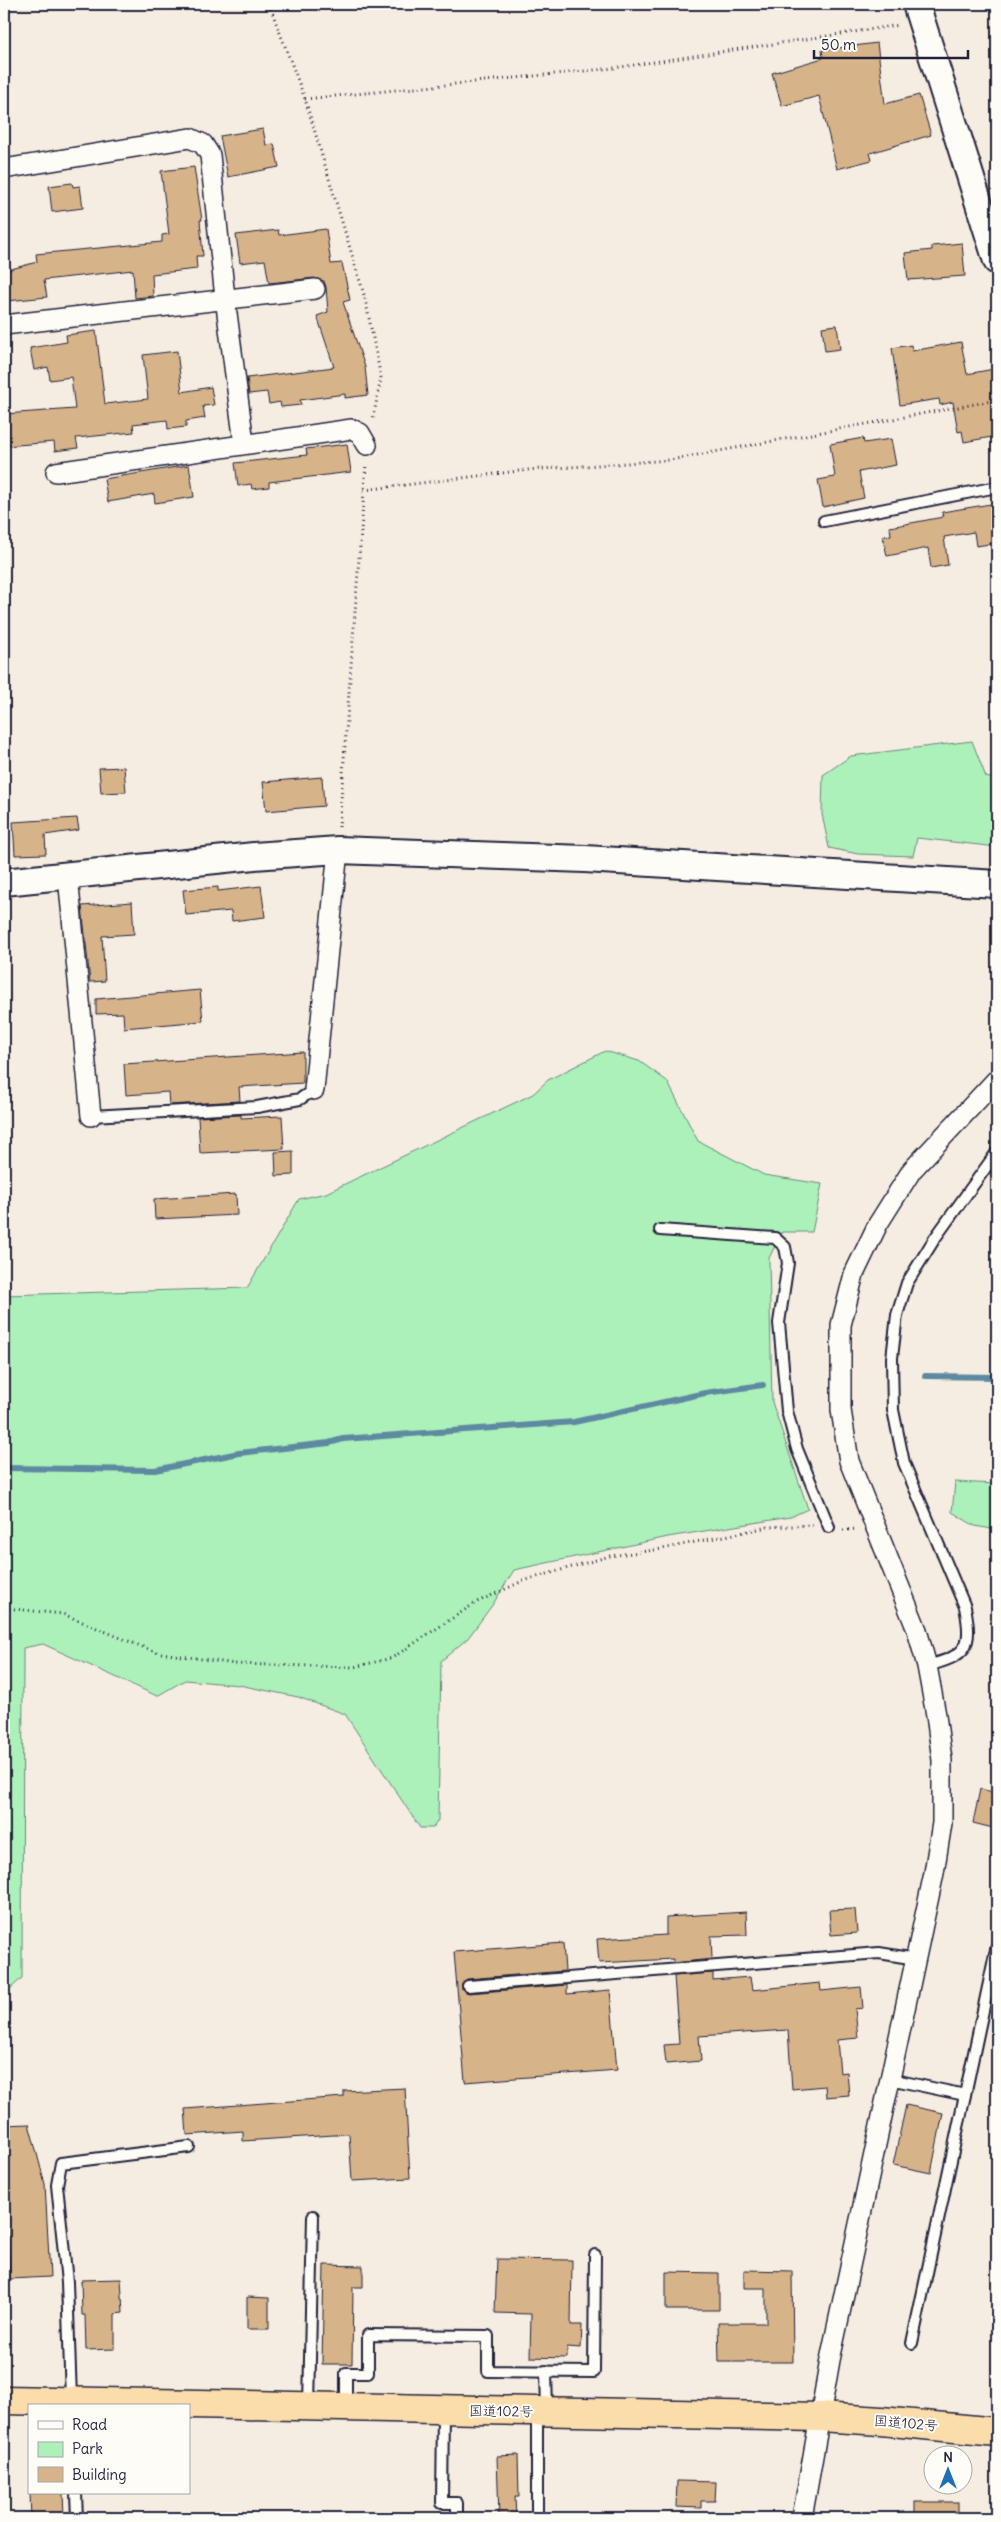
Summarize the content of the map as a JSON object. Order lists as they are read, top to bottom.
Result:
{
  "streets": {
    "highway": ["国道102号"]
  },
  "legend": ["Road", "Park", "Building"],
  "scale_bar": "50 m",
  "north": "top"
}
